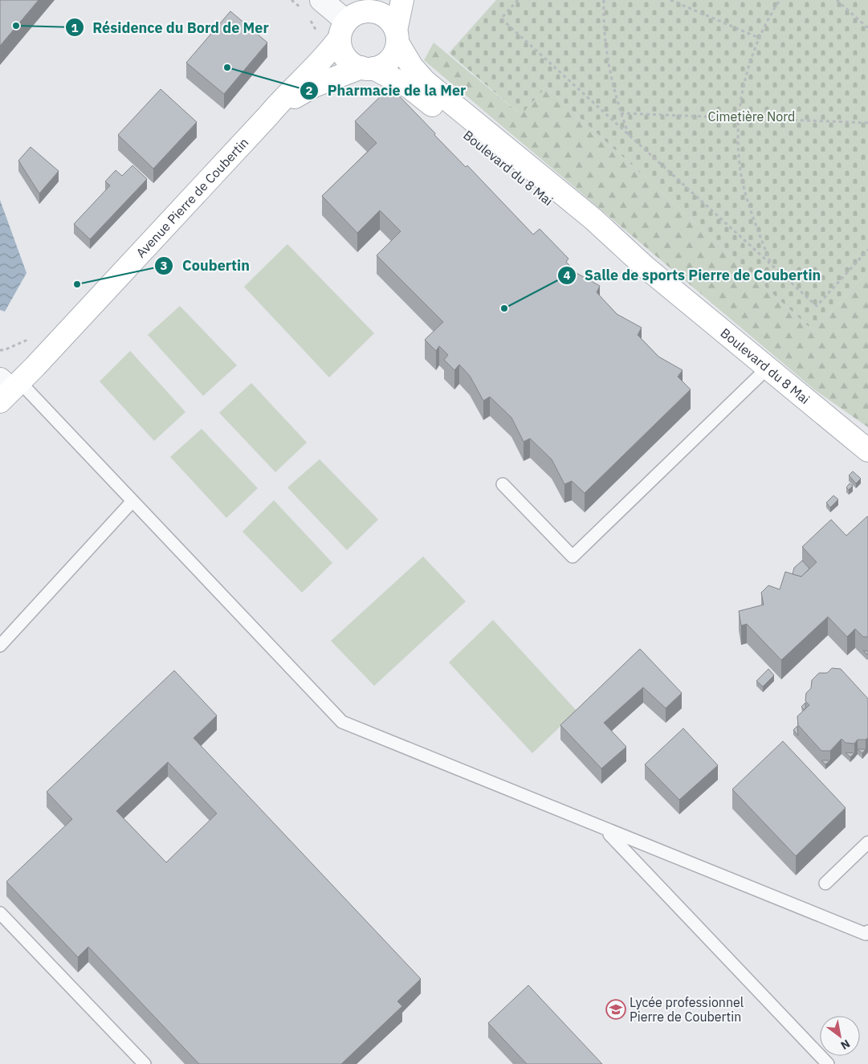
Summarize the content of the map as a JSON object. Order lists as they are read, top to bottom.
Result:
{
  "streets": {
    "street": ["Boulevard du 8 Mai", "Avenue Pierre de Coubertin"]
  },
  "crossings": [
    ["Boulevard du 8 Mai", "Avenue Pierre de Coubertin"]
  ],
  "parks": ["Cimetière Nord"],
  "places": {
    "other": [
      "Résidence du Bord de Mer",
      "Pharmacie de la Mer",
      "Coubertin",
      "Salle de sports Pierre de Coubertin"
    ],
    "school or university": ["Lycée professionnel Pierre de Coubertin"]
  },
  "north": "bottom right"
}
